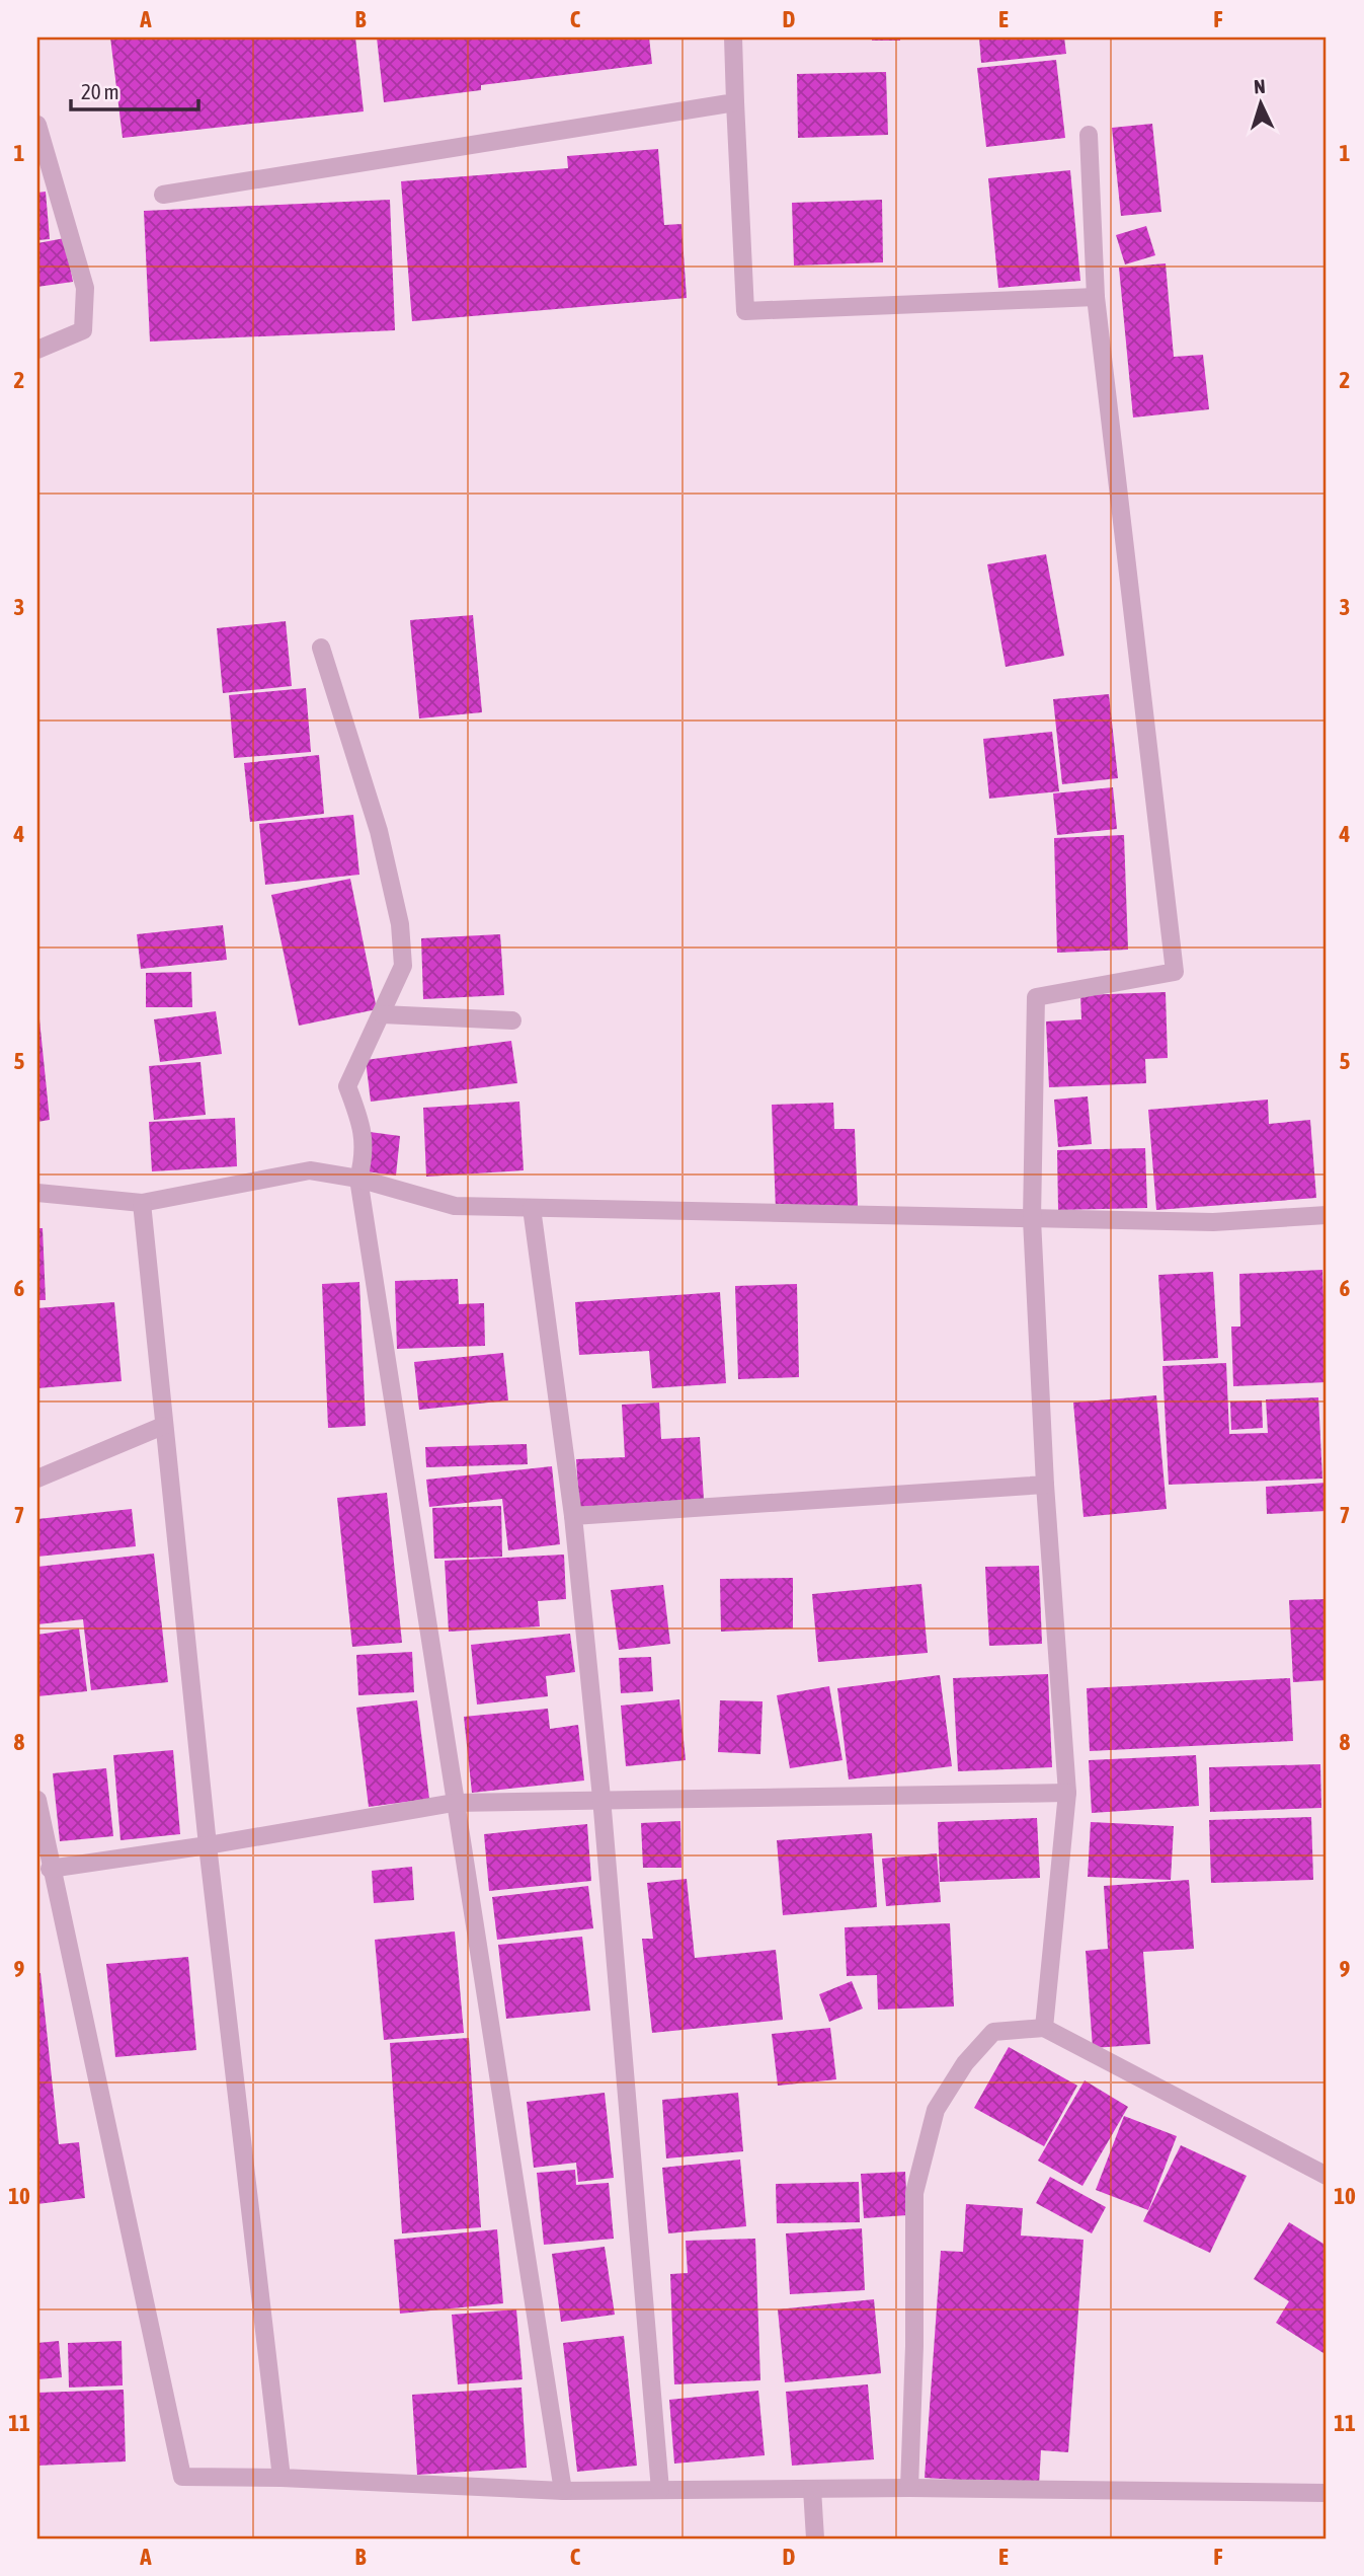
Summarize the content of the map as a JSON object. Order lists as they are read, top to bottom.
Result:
{
  "scale_bar": "20 m",
  "north": "top",
  "grid": {
    "columns": [
      "A",
      "B",
      "C",
      "D",
      "E",
      "F"
    ],
    "rows": [
      "1",
      "2",
      "3",
      "4",
      "5",
      "6",
      "7",
      "8",
      "9",
      "10",
      "11"
    ]
  }
}
